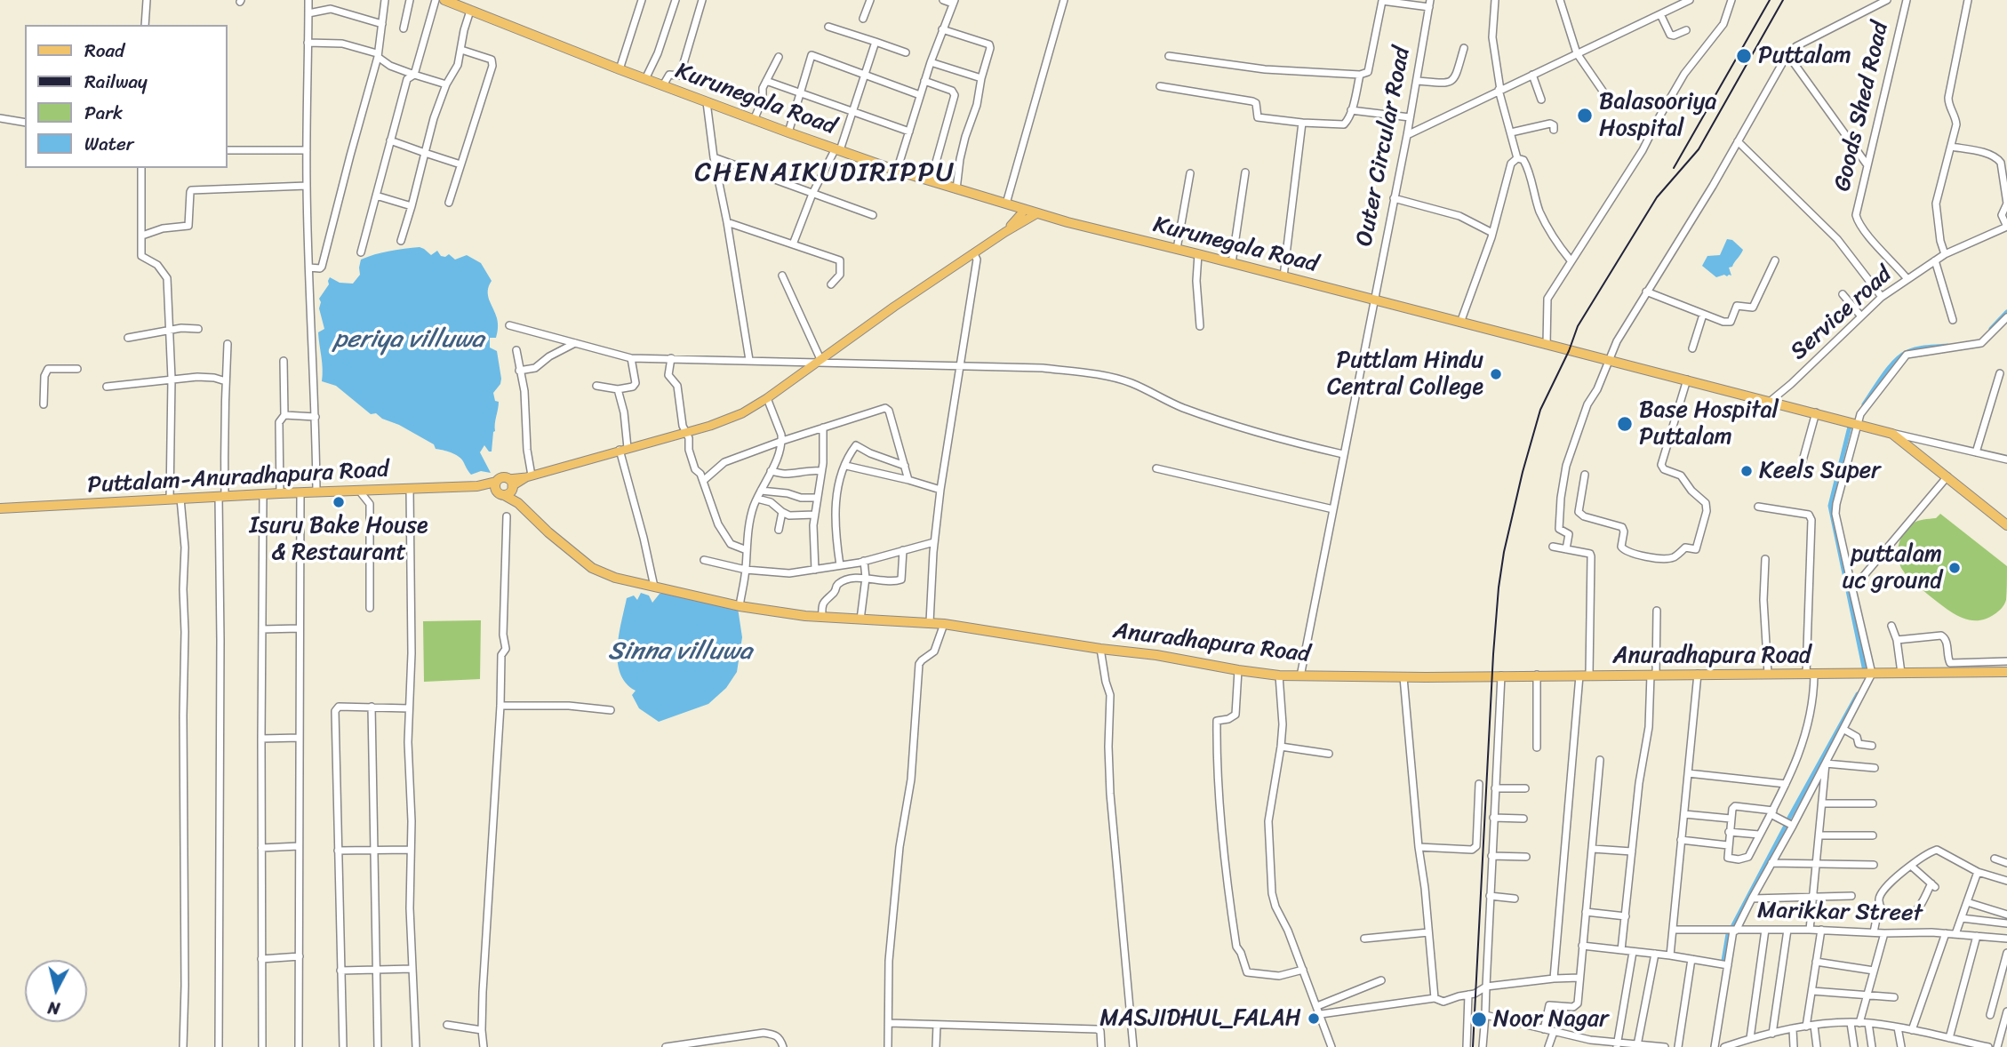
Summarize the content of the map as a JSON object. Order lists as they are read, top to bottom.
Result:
{
  "streets": {
    "highway": ["Kurunegala Road", "Puttalam-Anuradhapura Road", "Anuradhapura Road"],
    "street": [
      "Goods Shed Road",
      "Outer Circular Road",
      "Service road",
      "Marikkar Street"
    ]
  },
  "crossings": [
    ["Kurunegala Road", "Outer Circular Road"],
    ["Kurunegala Road", "Service road"],
    ["Goods Shed Road", "Service road"],
    ["Outer Circular Road", "Anuradhapura Road"],
    ["Puttalam-Anuradhapura Road", "Anuradhapura Road"]
  ],
  "districts": ["CHENAIKUDIRIPPU"],
  "water": ["periya villuwa", "Sinna villuwa"],
  "places": [
    "Puttalam",
    "Balasooriya Hospital",
    "Puttlam Hindu Central College",
    "Base Hospital Puttalam",
    "Keels Super",
    "Isuru Bake House & Restaurant",
    "puttalam uc ground",
    "MASJIDHUL_FALAH",
    "Noor Nagar"
  ],
  "legend": [
    "Road",
    "Railway",
    "Park",
    "Water"
  ],
  "north": "bottom"
}
